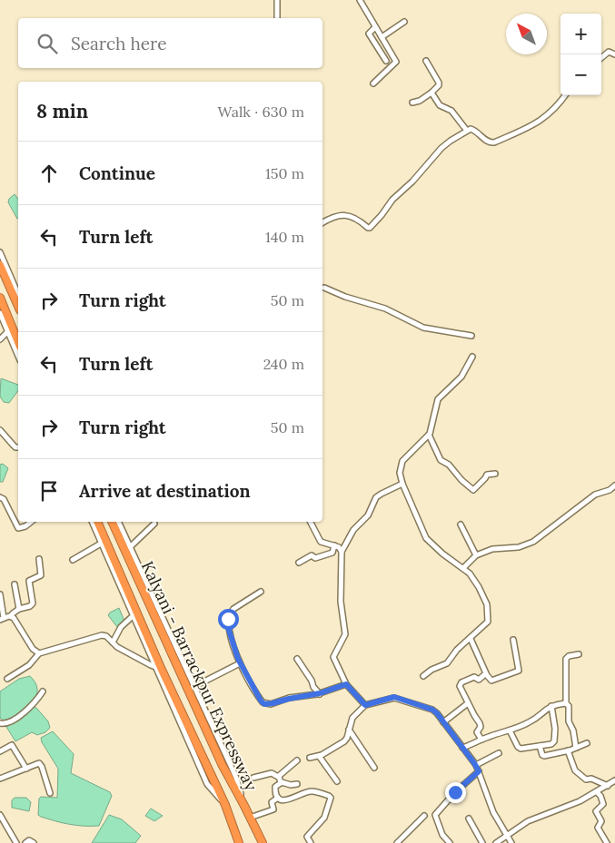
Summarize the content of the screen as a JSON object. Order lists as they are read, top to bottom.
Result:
{
  "streets": {
    "highway": ["Kalyani - Barrackpur Expressway"]
  },
  "north": "top left",
  "page": {
    "map_buttons": ["+", "−"],
    "search": "Search here",
    "heading": ["8 min", "Walk · 630 m"],
    "list": [
      ["Continue", "150 m"],
      ["Turn left", "140 m"],
      ["Turn right", "50 m"],
      ["Turn left", "240 m"],
      ["Turn right", "50 m"],
      "Arrive at destination"
    ]
  }
}
